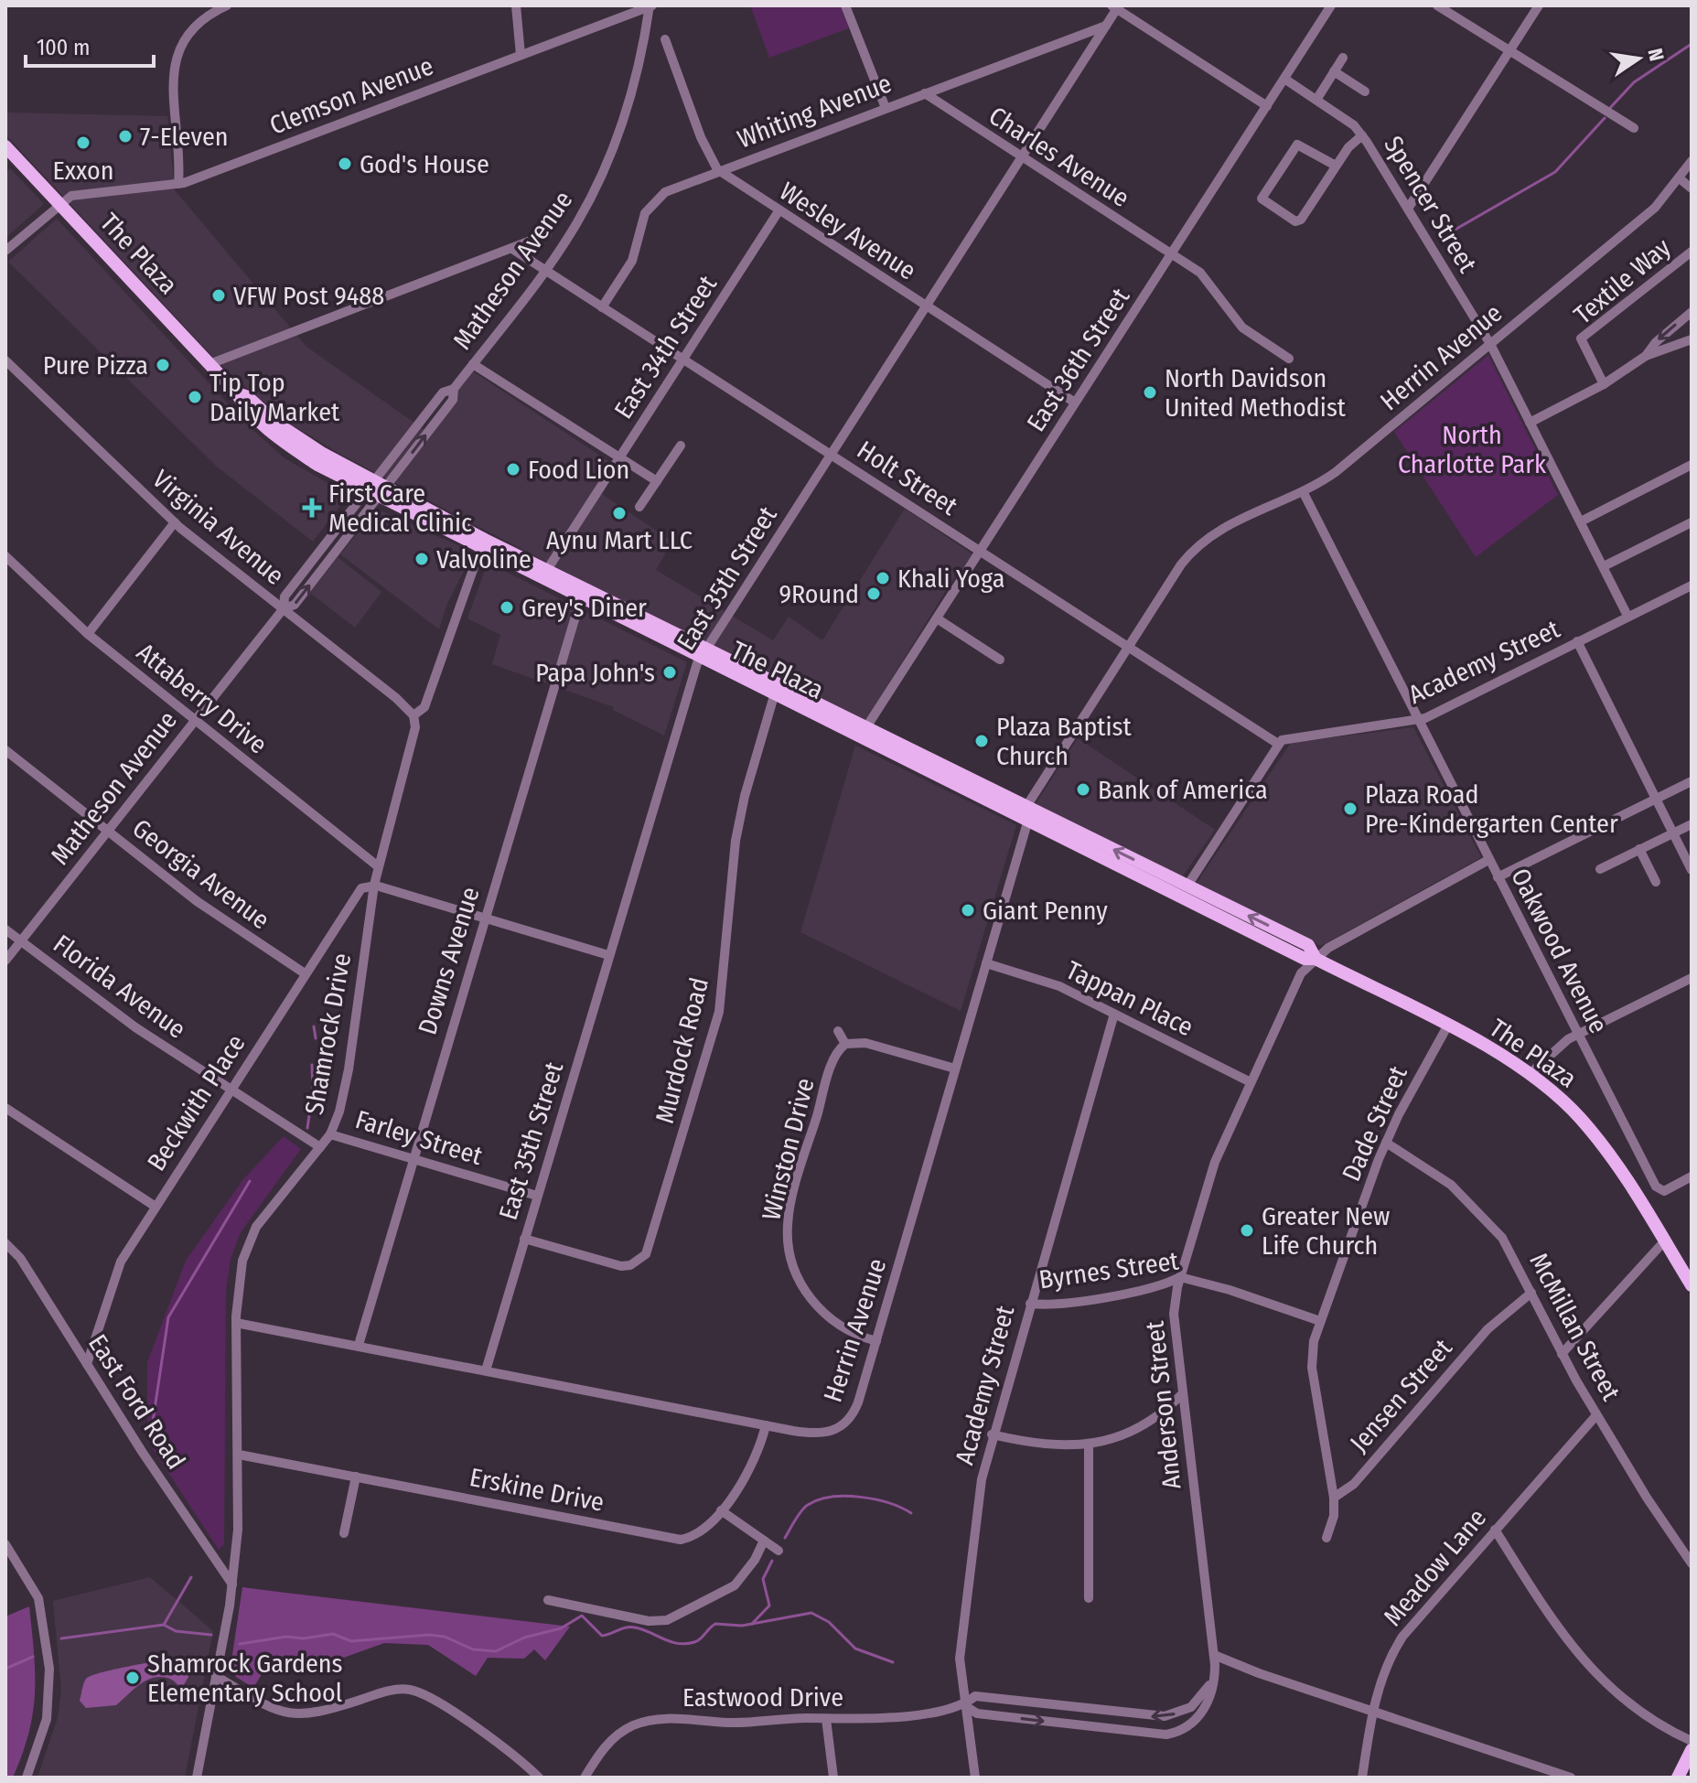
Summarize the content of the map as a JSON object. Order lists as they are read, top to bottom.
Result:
{
  "streets": {
    "main road": ["The Plaza"],
    "street": [
      "Clemson Avenue",
      "Whiting Avenue",
      "Charles Avenue",
      "Spencer Street",
      "Wesley Avenue",
      "Matheson Avenue",
      "Textile Way",
      "East 34th Street",
      "Herrin Avenue",
      "East 36th Street",
      "Holt Street",
      "Virginia Avenue",
      "East 35th Street",
      "Academy Street",
      "Attaberry Drive",
      "Georgia Avenue",
      "Oakwood Avenue",
      "Downs Avenue",
      "Florida Avenue",
      "Tappan Place",
      "Shamrock Drive",
      "Murdock Road",
      "Beckwith Place",
      "Dade Street",
      "Farley Street",
      "Winston Drive",
      "Byrnes Street",
      "McMillan Street",
      "Jensen Street",
      "East Ford Road",
      "Anderson Street",
      "Erskine Drive",
      "Meadow Lane",
      "Eastwood Drive"
    ]
  },
  "crossings": [
    ["Clemson Avenue", "The Plaza"],
    ["Clemson Avenue", "Matheson Avenue"],
    ["Whiting Avenue", "Charles Avenue"],
    ["Whiting Avenue", "Wesley Avenue"],
    ["Whiting Avenue", "Holt Street"],
    ["Whiting Avenue", "East 35th Street"],
    ["Charles Avenue", "East 36th Street"],
    ["Charles Avenue", "East 35th Street"],
    ["Spencer Street", "Herrin Avenue"],
    ["Spencer Street", "East 36th Street"],
    ["Spencer Street", "Academy Street"],
    ["Wesley Avenue", "East 34th Street"],
    ["Wesley Avenue", "East 36th Street"],
    ["Wesley Avenue", "East 35th Street"],
    ["The Plaza", "Matheson Avenue"],
    ["The Plaza", "East 34th Street"],
    ["The Plaza", "Herrin Avenue"],
    ["The Plaza", "East 36th Street"],
    ["The Plaza", "East 35th Street"],
    ["The Plaza", "Downs Avenue"],
    ["The Plaza", "Shamrock Drive"],
    ["The Plaza", "Murdock Road"],
    ["The Plaza", "Dade Street"],
    ["The Plaza", "Anderson Street"],
    ["Matheson Avenue", "Holt Street"],
    ["Matheson Avenue", "Virginia Avenue"],
    ["Matheson Avenue", "Attaberry Drive"],
    ["Matheson Avenue", "Georgia Avenue"],
    ["Matheson Avenue", "Florida Avenue"],
    ["East 34th Street", "Holt Street"],
    ["Herrin Avenue", "Holt Street"],
    ["Herrin Avenue", "East 35th Street"],
    ["Herrin Avenue", "Oakwood Avenue"],
    ["Herrin Avenue", "Downs Avenue"],
    ["Herrin Avenue", "Tappan Place"],
    ["Herrin Avenue", "Shamrock Drive"],
    ["Herrin Avenue", "Winston Drive"],
    ["Herrin Avenue", "Erskine Drive"],
    ["East 36th Street", "Holt Street"],
    ["Holt Street", "East 35th Street"],
    ["Holt Street", "Academy Street"],
    ["Virginia Avenue", "Shamrock Drive"],
    ["East 35th Street", "Murdock Road"],
    ["East 35th Street", "Farley Street"],
    ["Academy Street", "Oakwood Avenue"],
    ["Academy Street", "Tappan Place"],
    ["Academy Street", "Byrnes Street"],
    ["Academy Street", "Eastwood Drive"],
    ["Attaberry Drive", "Shamrock Drive"],
    ["Georgia Avenue", "Beckwith Place"],
    ["Oakwood Avenue", "Anderson Street"],
    ["Downs Avenue", "Farley Street"],
    ["Florida Avenue", "Shamrock Drive"],
    ["Florida Avenue", "Beckwith Place"],
    ["Tappan Place", "Anderson Street"],
    ["Shamrock Drive", "Beckwith Place"],
    ["Shamrock Drive", "Farley Street"],
    ["Shamrock Drive", "East Ford Road"],
    ["Shamrock Drive", "Erskine Drive"],
    ["Beckwith Place", "East Ford Road"],
    ["Dade Street", "Byrnes Street"],
    ["Dade Street", "McMillan Street"],
    ["Dade Street", "Jensen Street"],
    ["Byrnes Street", "Anderson Street"],
    ["McMillan Street", "Jensen Street"],
    ["McMillan Street", "Meadow Lane"],
    ["Anderson Street", "Eastwood Drive"]
  ],
  "parks": ["North Charlotte Park"],
  "places": {
    "other": [
      "7-Eleven",
      "Exxon",
      "God's House",
      "VFW Post 9488",
      "Pure Pizza",
      "North Davidson United Methodist",
      "Tip Top Daily Market",
      "Food Lion",
      "Aynu Mart LLC",
      "Valvoline",
      "Khali Yoga",
      "9Round",
      "Grey's Diner",
      "Papa John's",
      "Plaza Baptist Church",
      "Bank of America",
      "Plaza Road Pre-Kindergarten Center",
      "Giant Penny",
      "Greater New Life Church",
      "Shamrock Gardens Elementary School"
    ],
    "health": ["First Care Medical Clinic"]
  },
  "scale_bar": "100 m",
  "north": "right"
}
